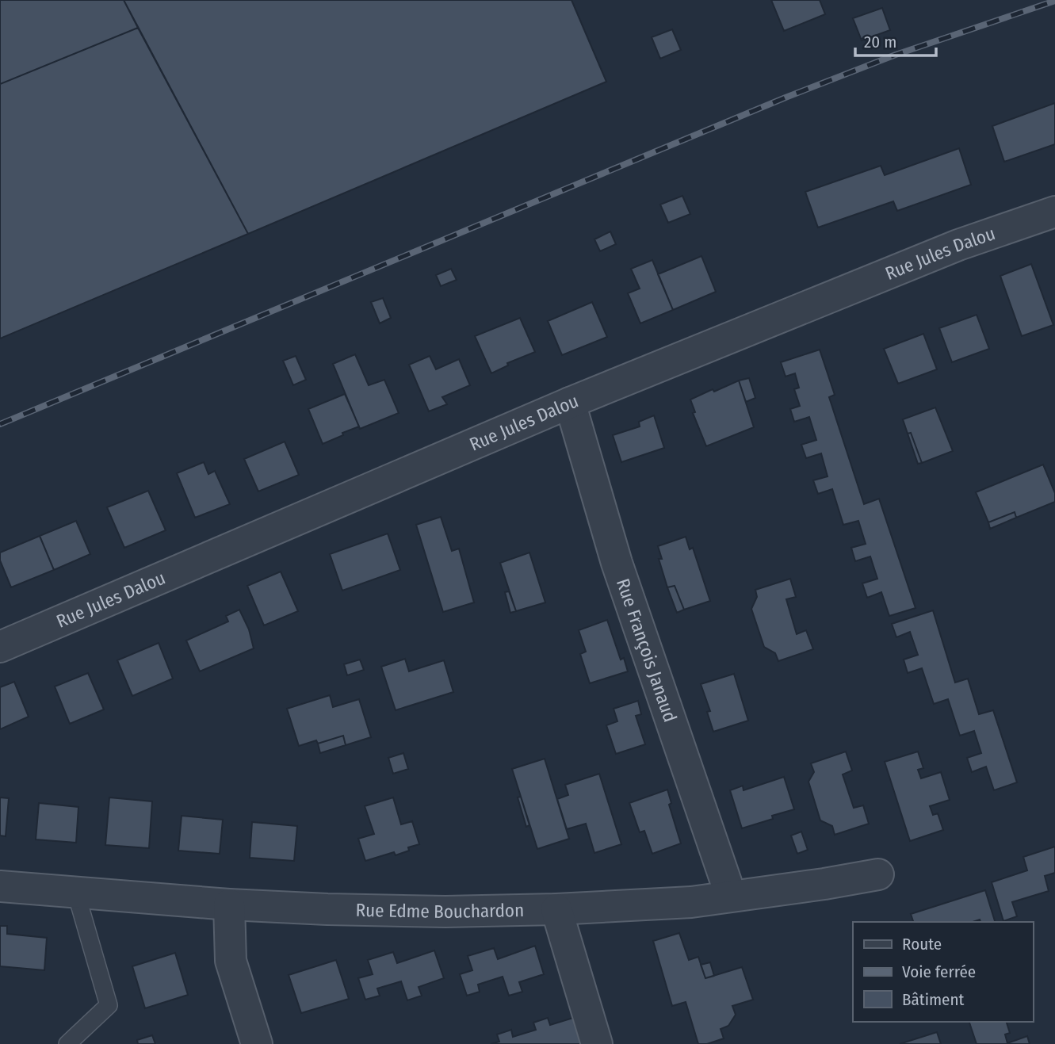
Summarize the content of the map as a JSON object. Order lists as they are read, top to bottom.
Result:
{
  "streets": {
    "street": ["Rue Jules Dalou", "Rue François Janaud", "Rue Edme Bouchardon"]
  },
  "crossings": [
    ["Rue Jules Dalou", "Rue François Janaud"],
    ["Rue François Janaud", "Rue Edme Bouchardon"]
  ],
  "legend": ["Route", "Voie ferrée", "Bâtiment"],
  "scale_bar": "20 m"
}
